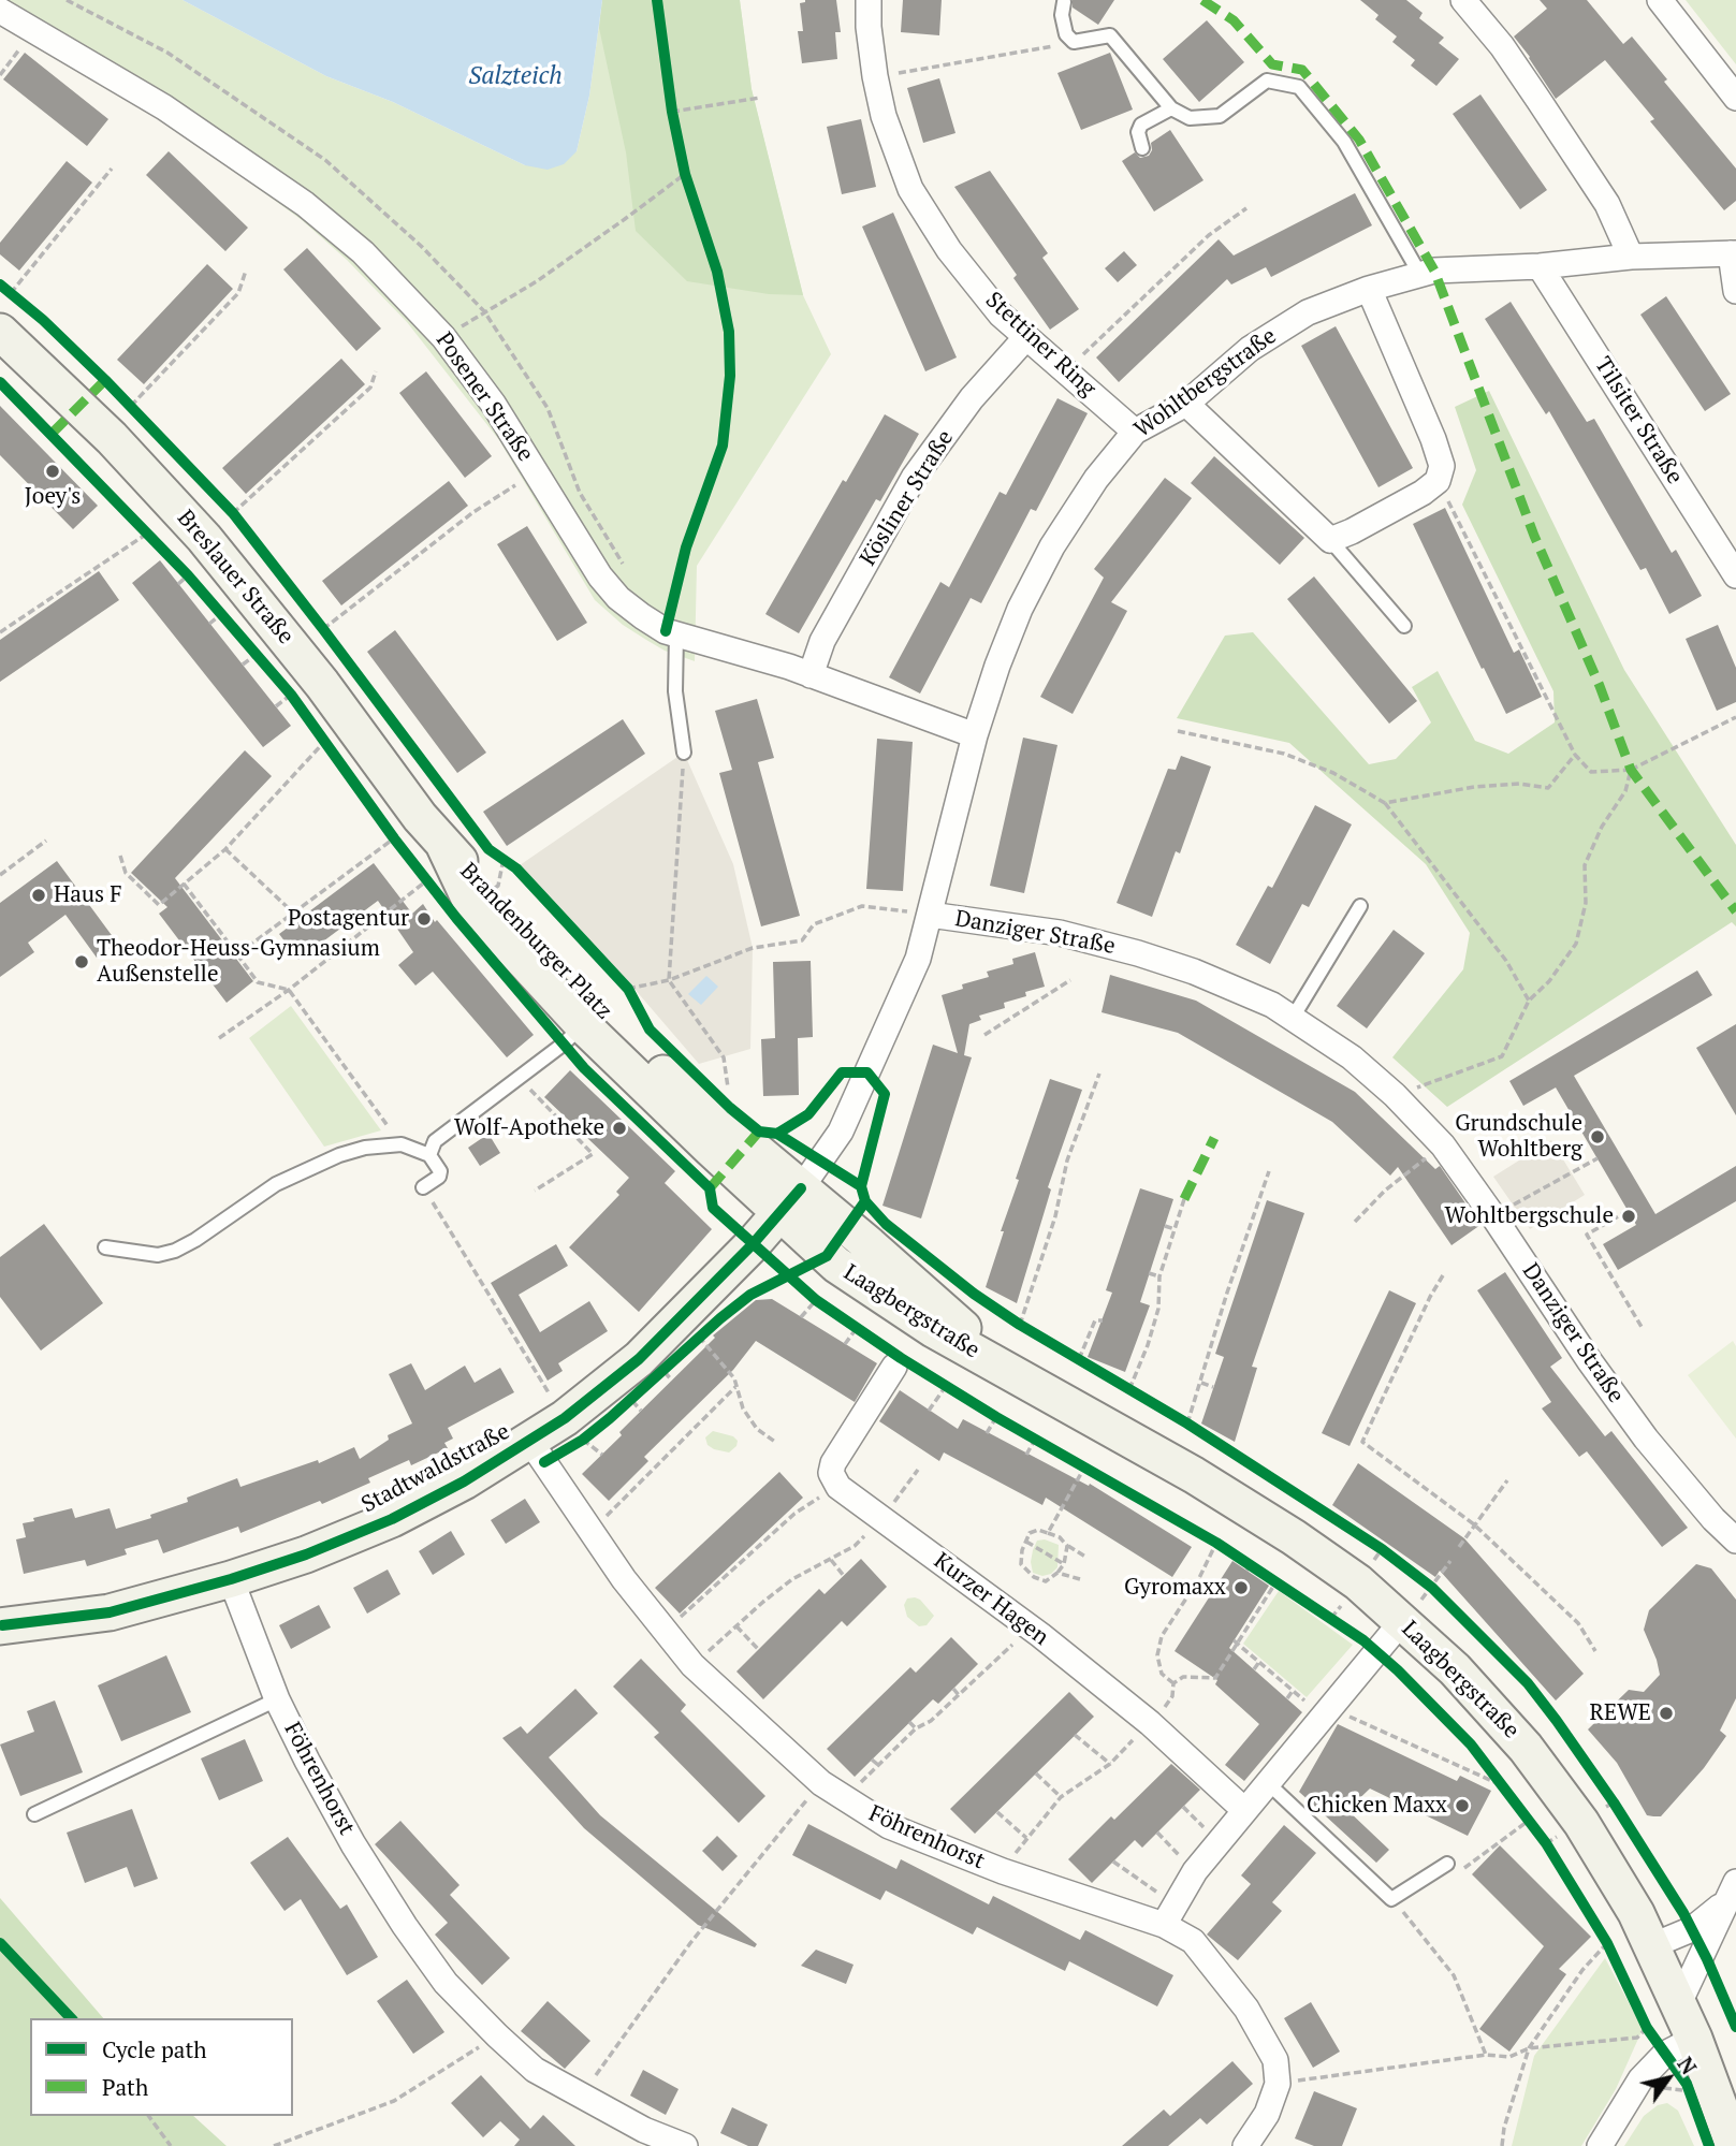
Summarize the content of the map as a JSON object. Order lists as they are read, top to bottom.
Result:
{
  "streets": {
    "street": [
      "Stettiner Ring",
      "Wohltbergstraße",
      "Posener Straße",
      "Tilsiter Straße",
      "Kösliner Straße",
      "Breslauer Straße",
      "Danziger Straße",
      "Brandenburger Platz",
      "Laagbergstraße",
      "Stadtwaldstraße",
      "Kurzer Hagen",
      "Föhrenhorst"
    ]
  },
  "crossings": [
    ["Stettiner Ring", "Wohltbergstraße"],
    ["Stettiner Ring", "Kösliner Straße"],
    ["Wohltbergstraße", "Posener Straße"],
    ["Wohltbergstraße", "Tilsiter Straße"],
    ["Wohltbergstraße", "Danziger Straße"],
    ["Wohltbergstraße", "Brandenburger Platz"],
    ["Wohltbergstraße", "Laagbergstraße"],
    ["Wohltbergstraße", "Stadtwaldstraße"],
    ["Posener Straße", "Kösliner Straße"],
    ["Breslauer Straße", "Brandenburger Platz"],
    ["Brandenburger Platz", "Laagbergstraße"],
    ["Brandenburger Platz", "Stadtwaldstraße"],
    ["Laagbergstraße", "Stadtwaldstraße"],
    ["Stadtwaldstraße", "Föhrenhorst"]
  ],
  "water": ["Salzteich"],
  "places": [
    "Joey's",
    "Haus F",
    "Postagentur",
    "Theodor-Heuss-Gymnasium Außenstelle",
    "Wolf-Apotheke",
    "Grundschule Wohltberg",
    "Wohltbergschule",
    "Gyromaxx",
    "REWE",
    "Chicken Maxx"
  ],
  "legend": ["Cycle path", "Path"],
  "north": "top right"
}
